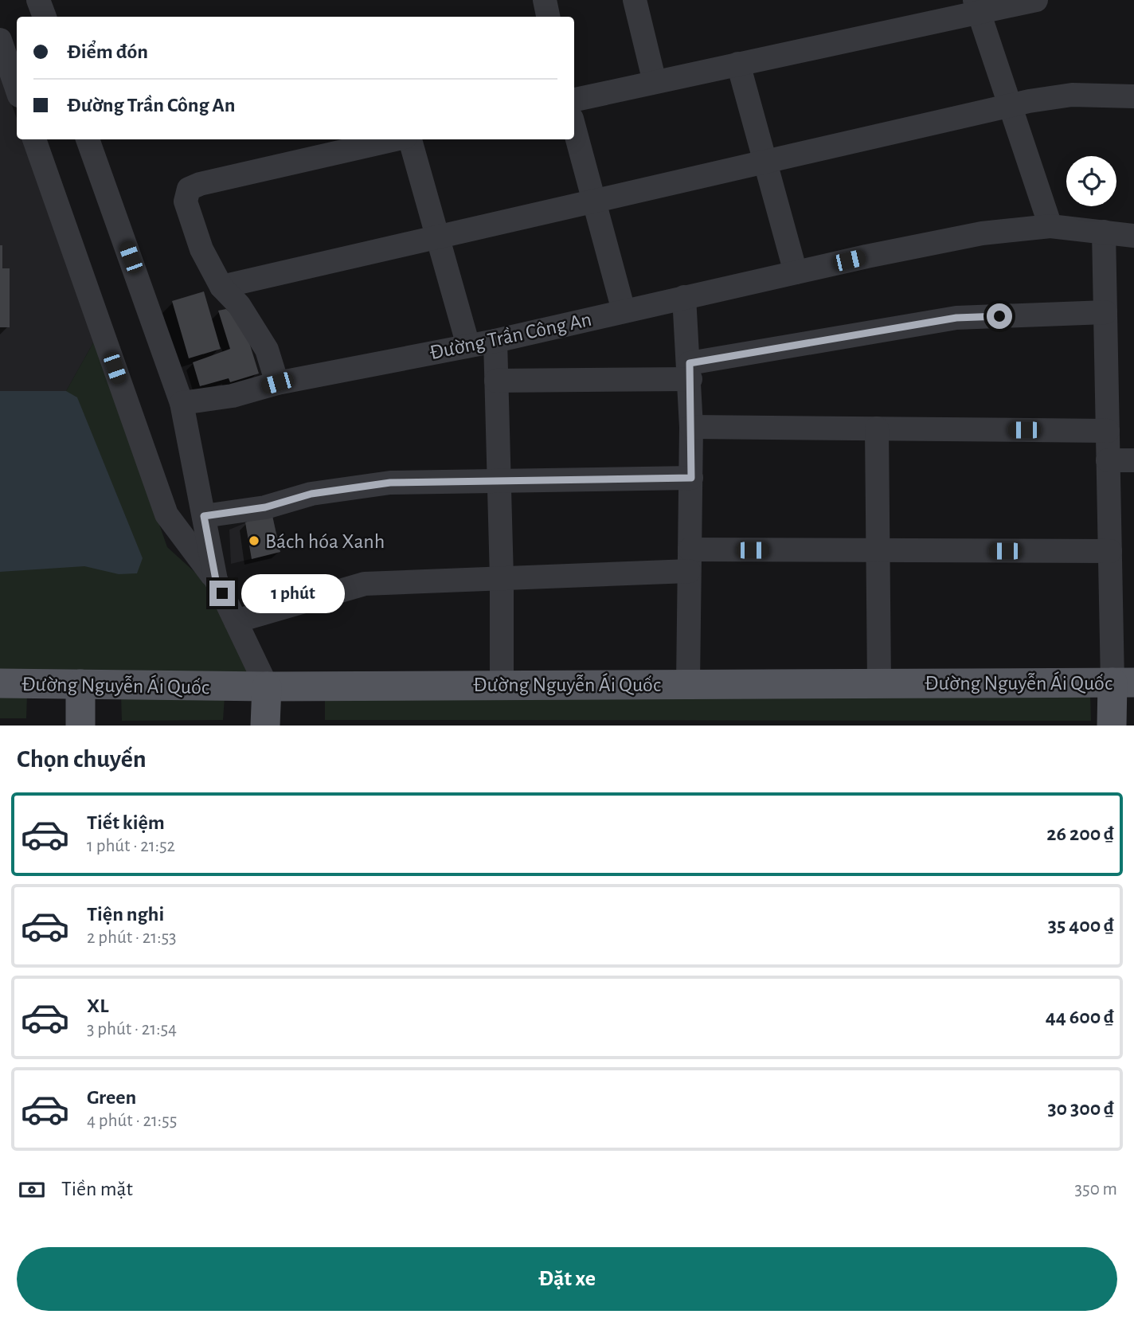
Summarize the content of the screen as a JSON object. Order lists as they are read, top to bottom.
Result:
{
  "streets": {
    "main road": ["Đường Nguyễn Ái Quốc"],
    "street": ["Đường Trần Công An"]
  },
  "places": ["Bách hóa Xanh"],
  "page": {
    "banner": ["Điểm đón", "Đường Trần Công An"],
    "bubble": "1 phút",
    "heading": "Chọn chuyến",
    "list": [
      {
        "name": "Tiết kiệm",
        "note": "1 phút · 21:52",
        "value": "26 200 ₫"
      },
      {
        "name": "Tiện nghi",
        "note": "2 phút · 21:53",
        "value": "35 400 ₫"
      },
      {
        "name": "XL",
        "note": "3 phút · 21:54",
        "value": "44 600 ₫"
      },
      {
        "name": "Green",
        "note": "4 phút · 21:55",
        "value": "30 300 ₫"
      }
    ],
    "pay": ["Tiền mặt", "350 m"],
    "buttons": "Đặt xe"
  }
}
